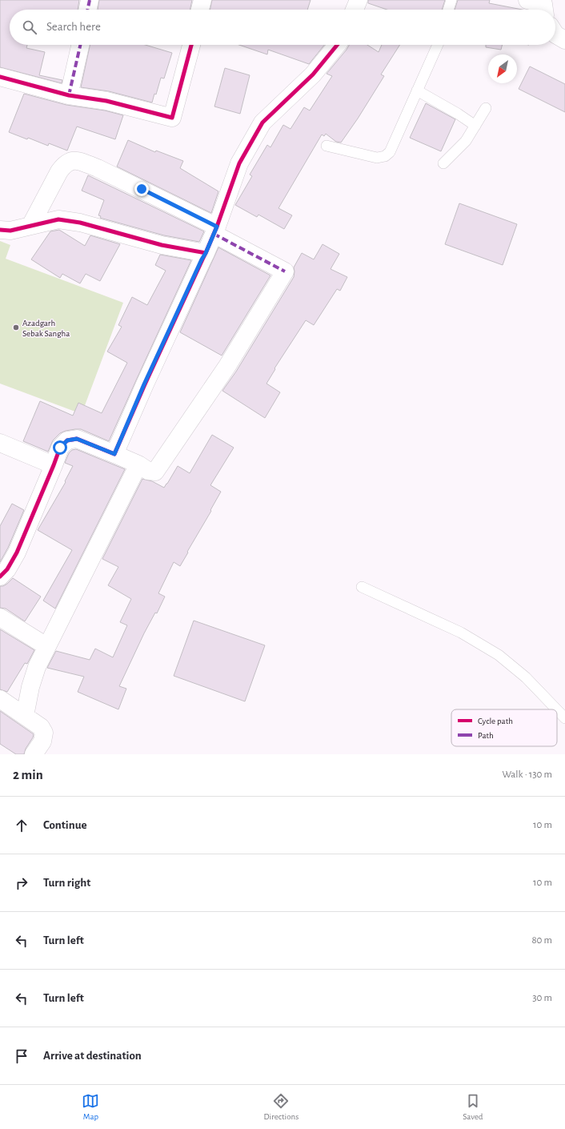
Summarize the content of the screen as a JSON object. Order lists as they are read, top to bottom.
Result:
{
  "places": ["Azadgarh Sebak Sangha"],
  "legend": ["Cycle path", "Path"],
  "north": "bottom left",
  "page": {
    "search": "Search here",
    "heading": ["2 min", "Walk · 130 m"],
    "list": [
      ["Continue", "10 m"],
      ["Turn right", "10 m"],
      ["Turn left", "80 m"],
      ["Turn left", "30 m"],
      "Arrive at destination"
    ],
    "nav": ["Map", "Directions", "Saved"]
  }
}
